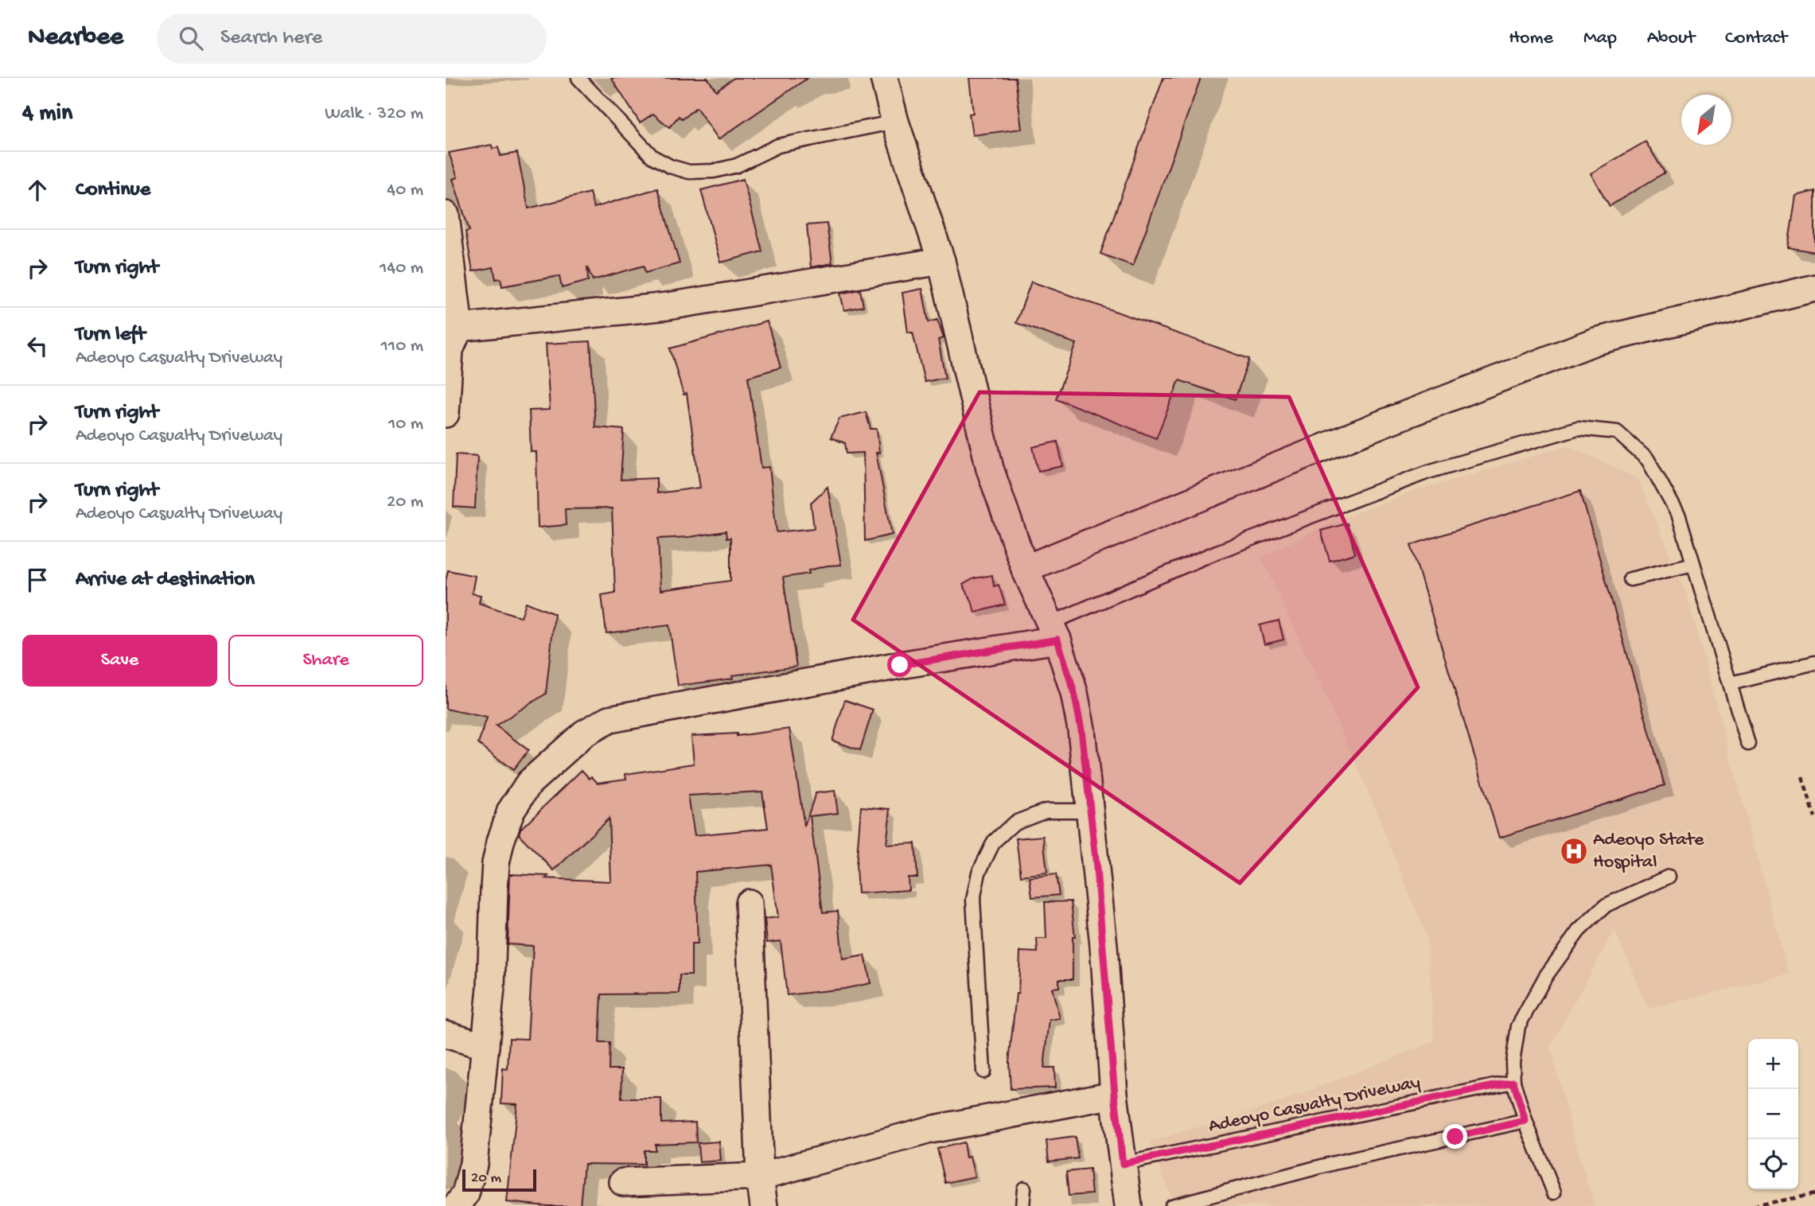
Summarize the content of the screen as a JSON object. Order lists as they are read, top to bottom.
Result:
{
  "streets": {
    "lane": ["Adeoyo Casualty Driveway"]
  },
  "places": {
    "hospital": ["Adeoyo State Hospital"]
  },
  "scale_bar": "20 m",
  "north": "bottom left",
  "page": {
    "header": "Nearbee",
    "search": "Search here",
    "nav": [
      "Home",
      "Map",
      "About",
      "Contact"
    ],
    "heading": ["4 min", "Walk · 320 m"],
    "list": [
      ["Continue", "40 m"],
      ["Turn right", "140 m"],
      ["Turn left", "Adeoyo Casualty Driveway", "110 m"],
      ["Turn right", "Adeoyo Casualty Driveway", "10 m"],
      ["Turn right", "Adeoyo Casualty Driveway", "20 m"],
      "Arrive at destination"
    ],
    "buttons": ["Save", "Share"],
    "map_buttons": ["+", "−"],
    "scale": "20 m"
  }
}
